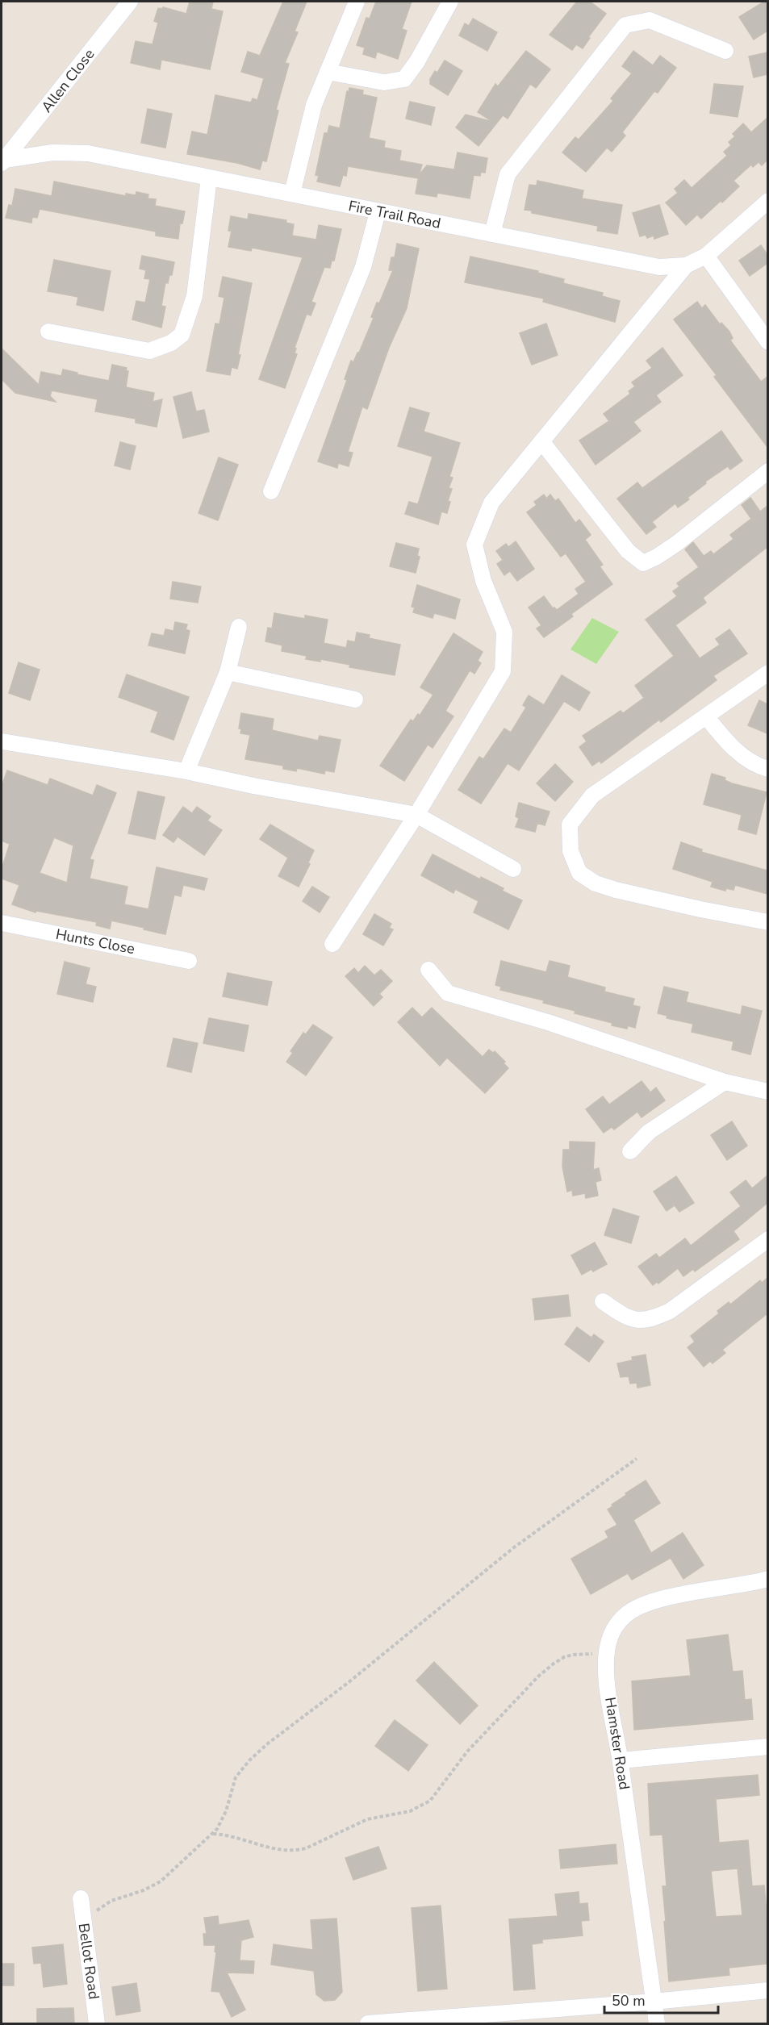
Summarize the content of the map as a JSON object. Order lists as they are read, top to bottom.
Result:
{
  "streets": {
    "street": [
      "Allen Close",
      "Fire Trail Road",
      "Hunts Close",
      "Hamster Road",
      "Bellot Road"
    ]
  },
  "crossings": [
    ["Allen Close", "Fire Trail Road"]
  ],
  "scale_bar": "50 m"
}
